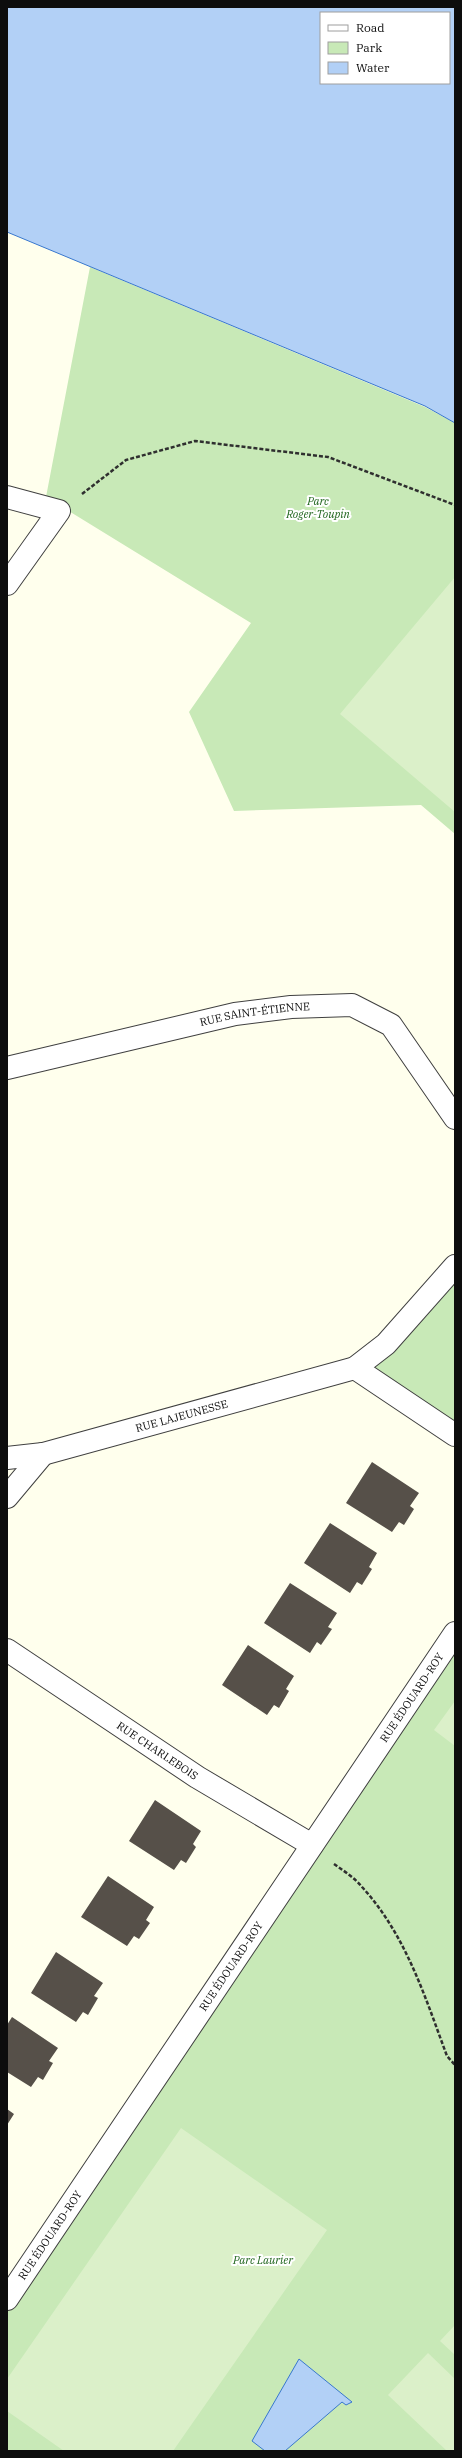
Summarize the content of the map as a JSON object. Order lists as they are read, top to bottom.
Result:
{
  "streets": {
    "street": [
      "RUE SAINT-ÉTIENNE",
      "RUE LAJEUNESSE",
      "RUE ÉDOUARD-ROY",
      "RUE CHARLEBOIS"
    ]
  },
  "crossings": [
    ["RUE ÉDOUARD-ROY", "RUE CHARLEBOIS"]
  ],
  "parks": ["Parc Roger-Toupin", "Parc Laurier"],
  "legend": ["Road", "Park", "Water"]
}
